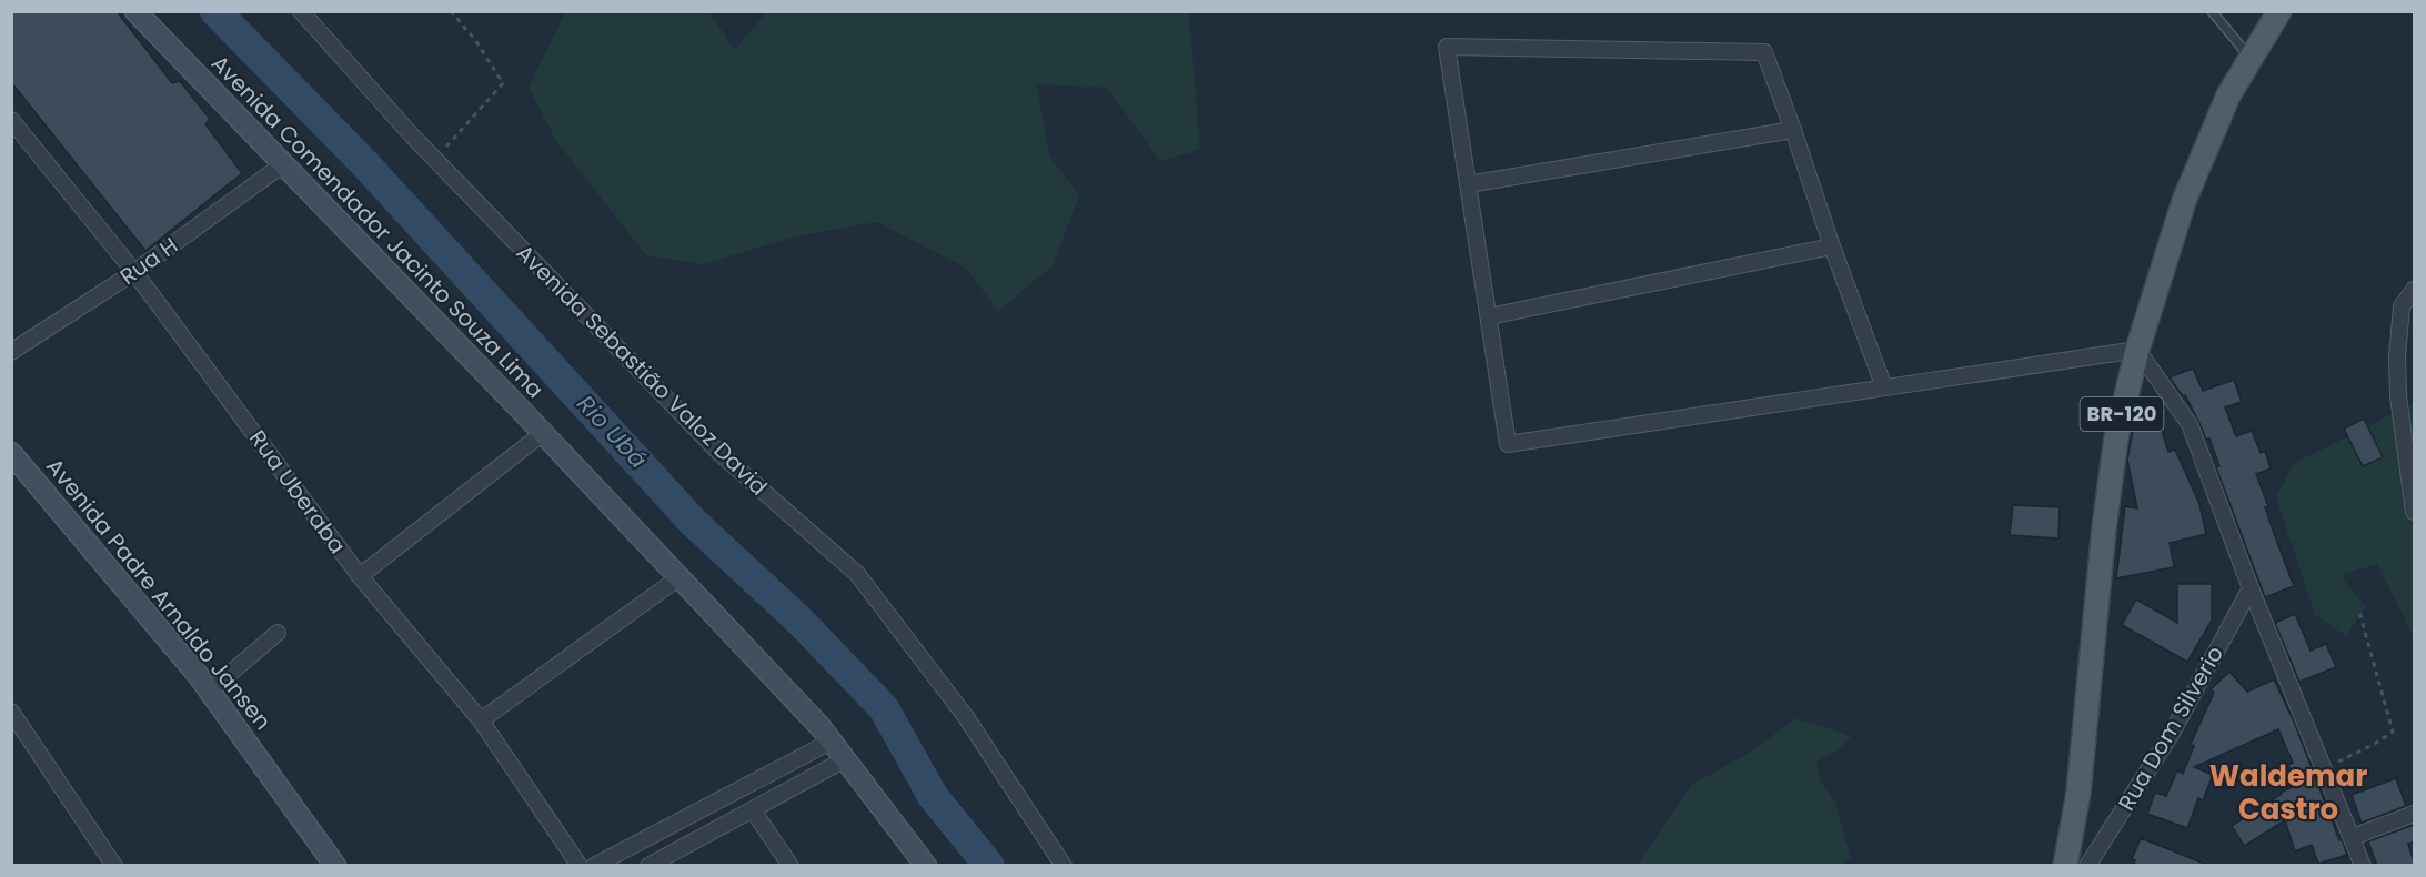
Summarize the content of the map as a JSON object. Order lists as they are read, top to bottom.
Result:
{
  "streets": {
    "main road": ["BR-120"],
    "street": [
      "Avenida Comendador Jacinto Souza Lima",
      "Rua H",
      "Avenida Sebastião Valoz David",
      "Rua Uberaba",
      "Avenida Padre Arnaldo Jansen",
      "Rua Dom Silverio"
    ]
  },
  "crossings": [
    ["Avenida Comendador Jacinto Souza Lima", "Rua H"],
    ["Rua H", "Rua Uberaba"]
  ],
  "districts": ["Waldemar Castro"],
  "water": ["Rio Ubá"]
}
